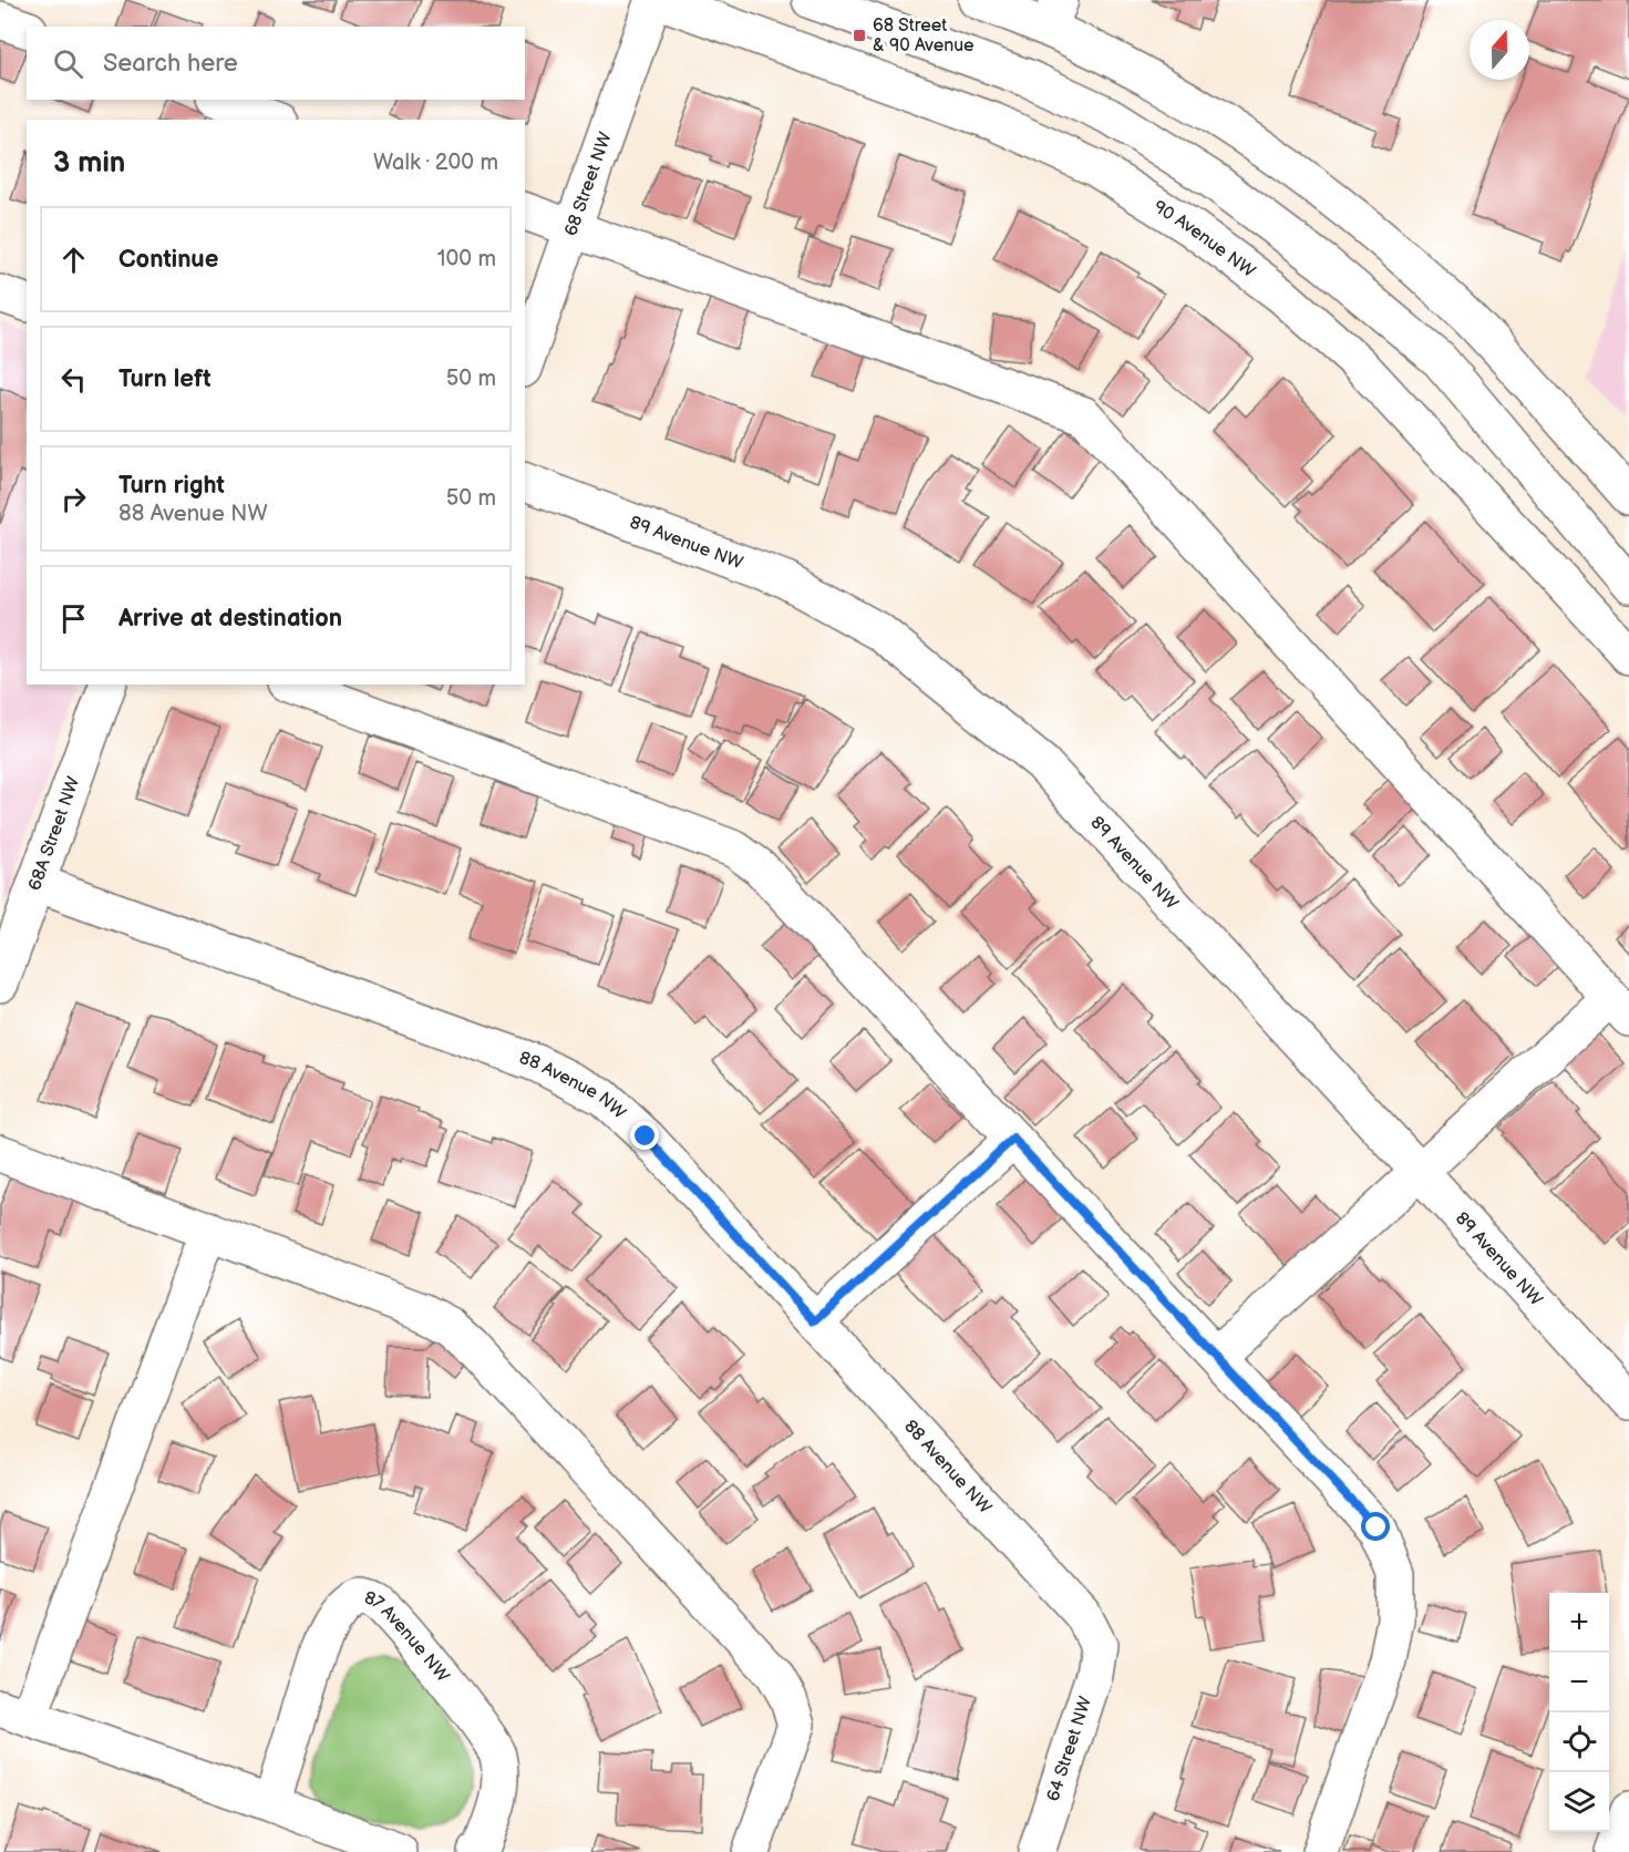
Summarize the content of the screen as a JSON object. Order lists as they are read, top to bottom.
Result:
{
  "streets": {
    "street": [
      "68 Street NW",
      "90 Avenue NW",
      "89 Avenue NW",
      "68A Street NW",
      "88 Avenue NW",
      "87 Avenue NW",
      "64 Street NW"
    ]
  },
  "crossings": [
    ["68A Street NW", "88 Avenue NW"],
    ["88 Avenue NW", "64 Street NW"]
  ],
  "places": {
    "transit": ["68 Street & 90 Avenue"]
  },
  "north": "top",
  "page": {
    "search": "Search here",
    "heading": ["3 min", "Walk · 200 m"],
    "list": [
      ["Continue", "100 m"],
      ["Turn left", "50 m"],
      ["Turn right", "88 Avenue NW", "50 m"],
      "Arrive at destination"
    ],
    "map_buttons": ["+", "−"]
  }
}
